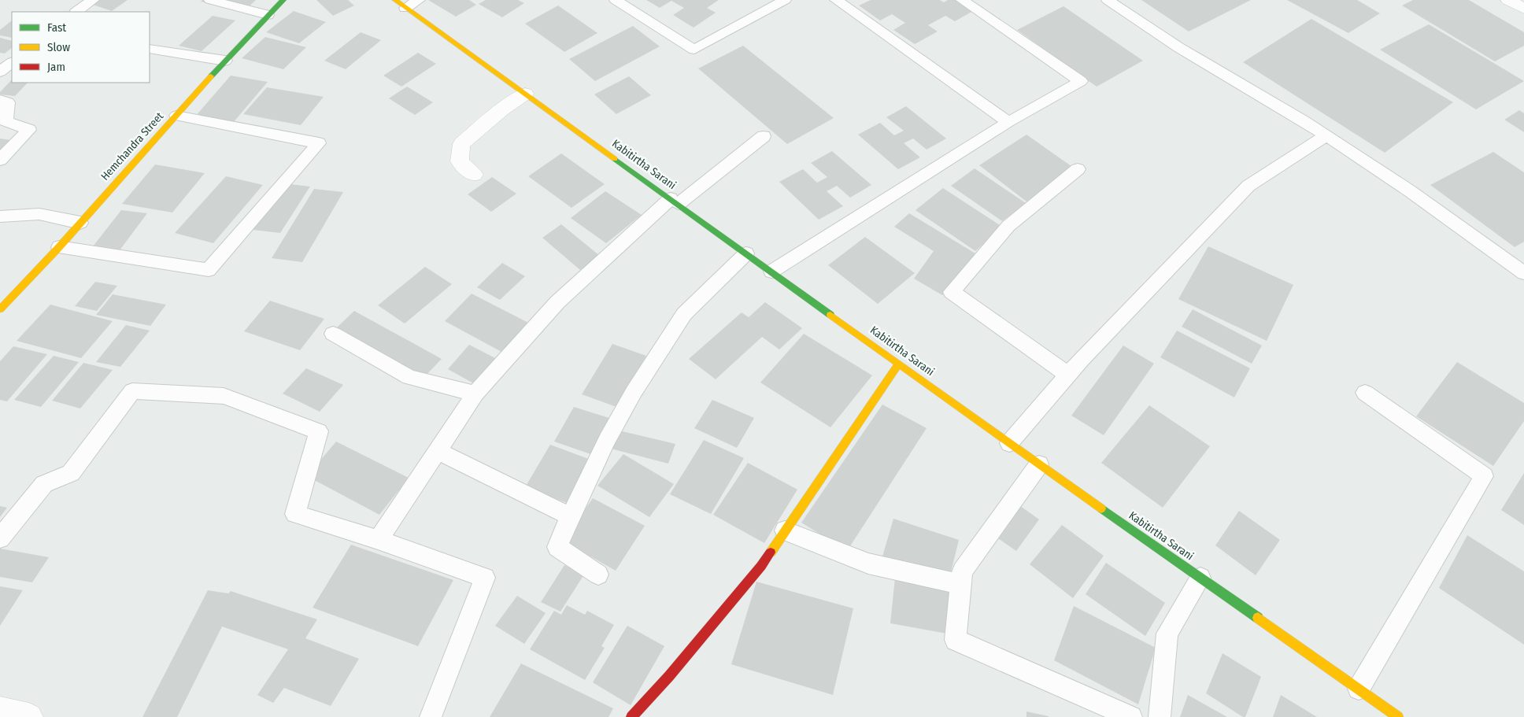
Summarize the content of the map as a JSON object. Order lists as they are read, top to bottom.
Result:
{
  "streets": {
    "street": ["Hemchandra Street", "Kabitirtha Sarani"]
  },
  "legend": ["Fast", "Slow", "Jam"]
}
